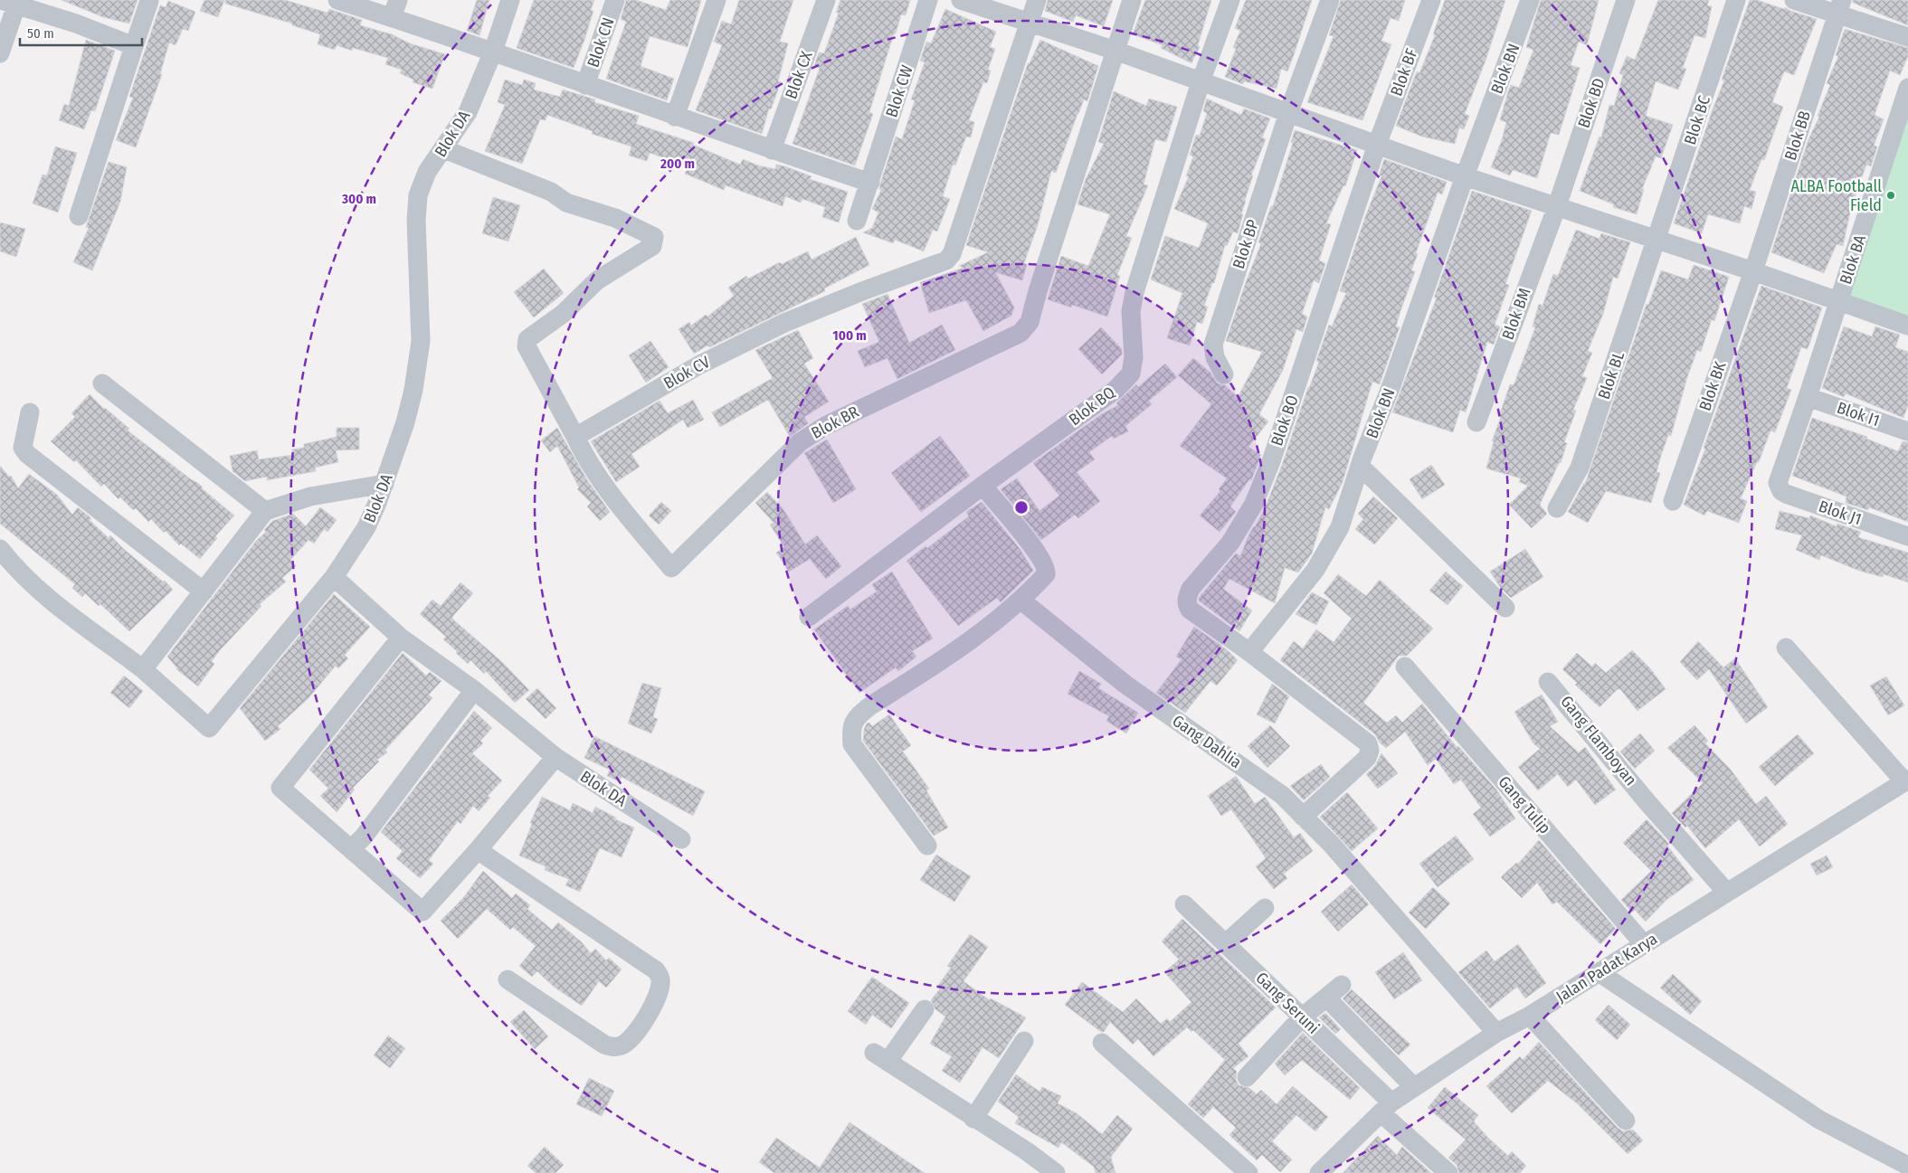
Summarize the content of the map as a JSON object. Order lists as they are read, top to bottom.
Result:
{
  "streets": {
    "street": [
      "Blok CN",
      "Blok BN",
      "Blok BF",
      "Blok CX",
      "Blok CW",
      "Blok BD",
      "Blok BC",
      "Blok DA",
      "Blok BB",
      "Blok BP",
      "Blok BA",
      "Blok BM",
      "Blok CV",
      "Blok BL",
      "Blok BK",
      "Blok BQ",
      "Blok I1",
      "Blok BO",
      "Blok BR",
      "Blok J1",
      "Gang Flamboyan",
      "Gang Dahlia",
      "Gang Tulip",
      "Jalan Padat Karya",
      "Gang Seruni"
    ]
  },
  "crossings": [
    ["Blok BN", "Blok BO"],
    ["Blok BF", "Blok BO"],
    ["Blok BD", "Blok BM"],
    ["Blok BC", "Blok BL"],
    ["Blok BB", "Blok BK"],
    ["Blok BA", "Blok I1"],
    ["Blok BA", "Blok J1"],
    ["Blok CV", "Blok BR"],
    ["Gang Flamboyan", "Jalan Padat Karya"],
    ["Gang Dahlia", "Jalan Padat Karya"],
    ["Gang Tulip", "Jalan Padat Karya"],
    ["Jalan Padat Karya", "Gang Seruni"]
  ],
  "places": ["ALBA Football Field"],
  "scale_bar": "50 m",
  "rings": ["200 m", "300 m", "100 m"]
}
